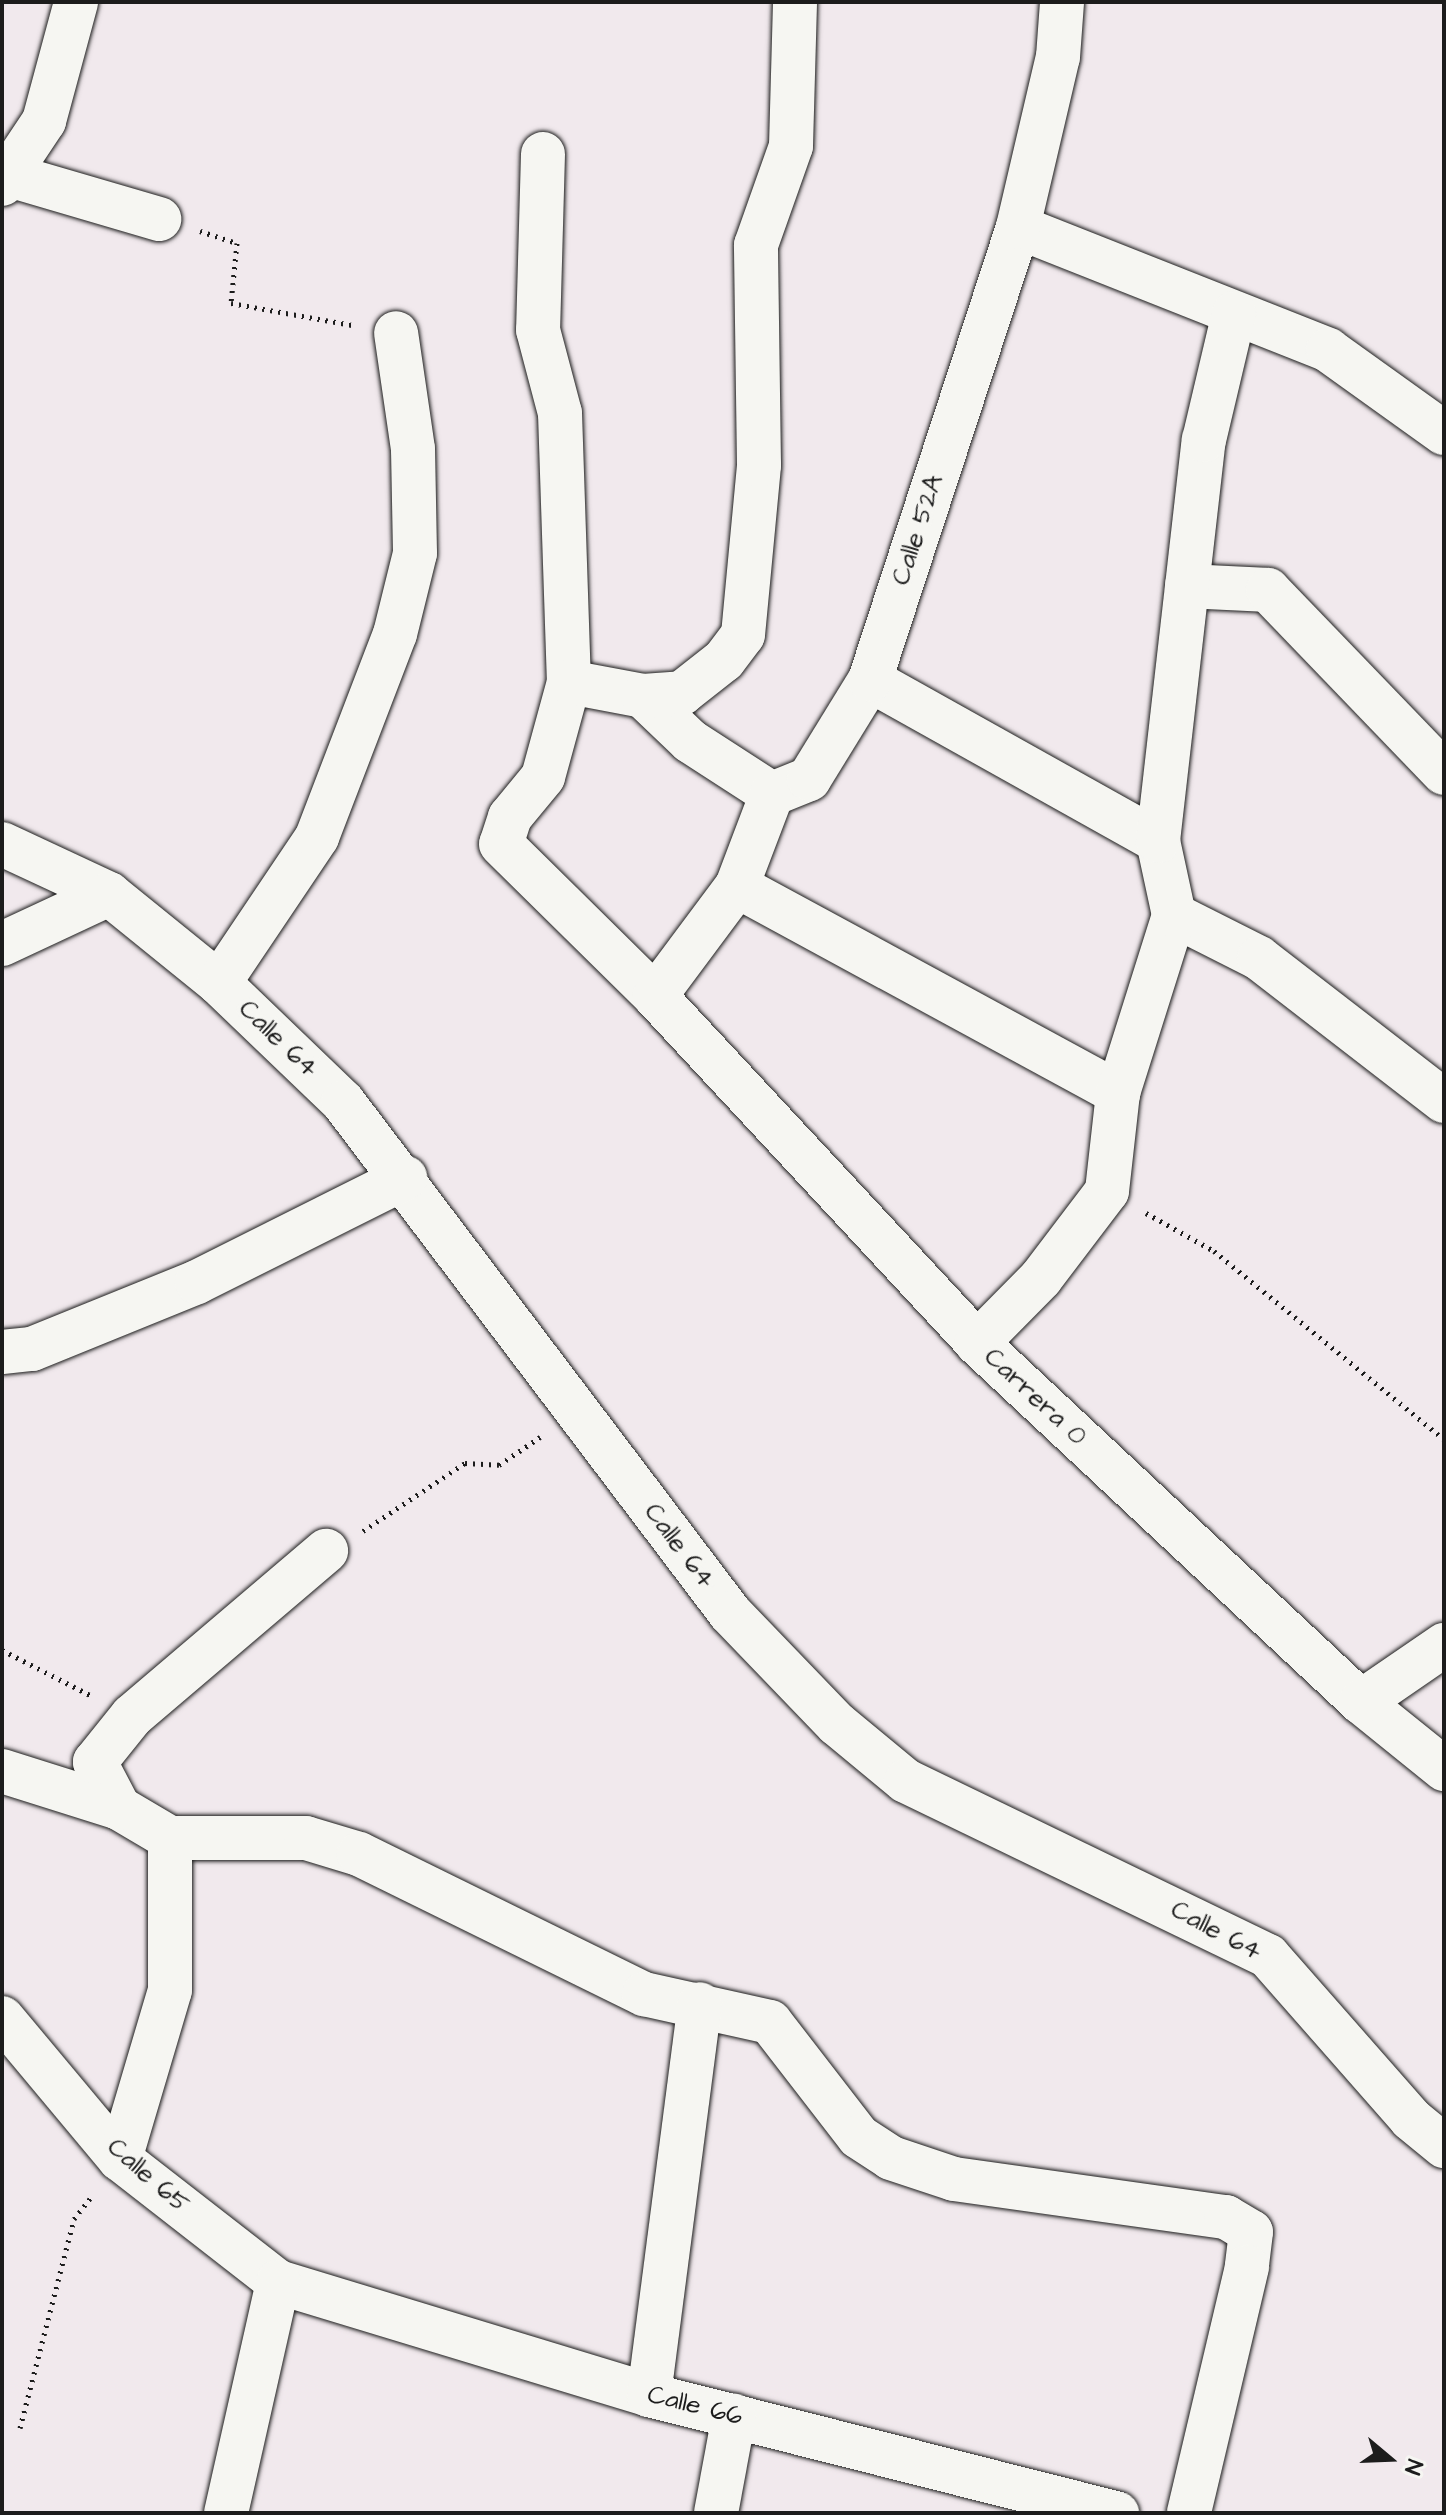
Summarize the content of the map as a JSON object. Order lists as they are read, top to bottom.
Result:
{
  "streets": {
    "street": [
      "Calle 52A",
      "Calle 64",
      "Carrera 0",
      "Calle 65",
      "Calle 66"
    ]
  },
  "crossings": [
    ["Calle 65", "Calle 66"]
  ],
  "north": "right"
}
